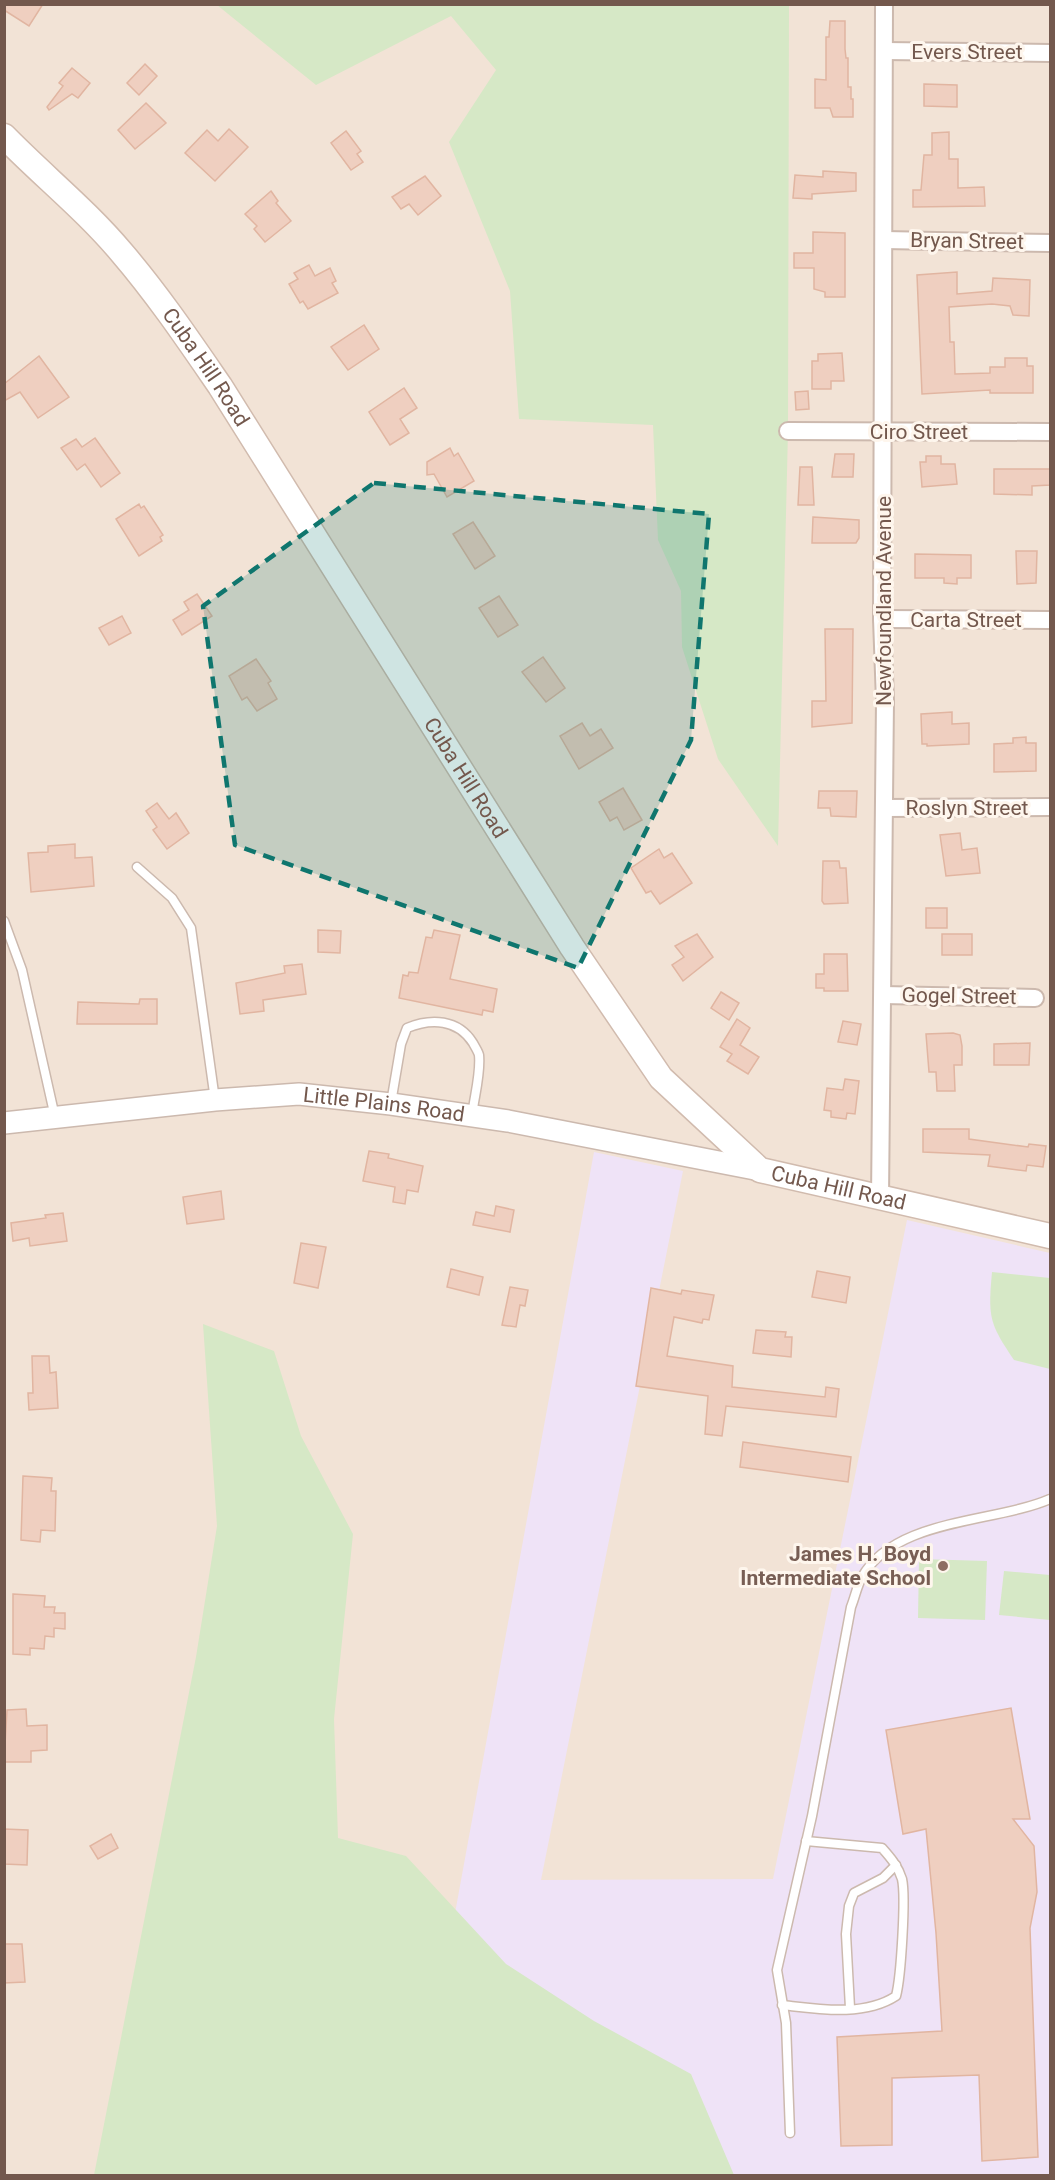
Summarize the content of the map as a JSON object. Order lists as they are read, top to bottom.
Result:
{
  "streets": {
    "main road": ["Cuba Hill Road"],
    "street": [
      "Evers Street",
      "Bryan Street",
      "Ciro Street",
      "Newfoundland Avenue",
      "Carta Street",
      "Roslyn Street",
      "Gogel Street",
      "Little Plains Road"
    ]
  },
  "crossings": [
    ["Evers Street", "Newfoundland Avenue"],
    ["Bryan Street", "Newfoundland Avenue"],
    ["Cuba Hill Road", "Newfoundland Avenue"],
    ["Cuba Hill Road", "Little Plains Road"],
    ["Ciro Street", "Newfoundland Avenue"],
    ["Newfoundland Avenue", "Carta Street"],
    ["Newfoundland Avenue", "Roslyn Street"],
    ["Newfoundland Avenue", "Gogel Street"]
  ],
  "places": ["James H. Boyd Intermediate School"]
}
